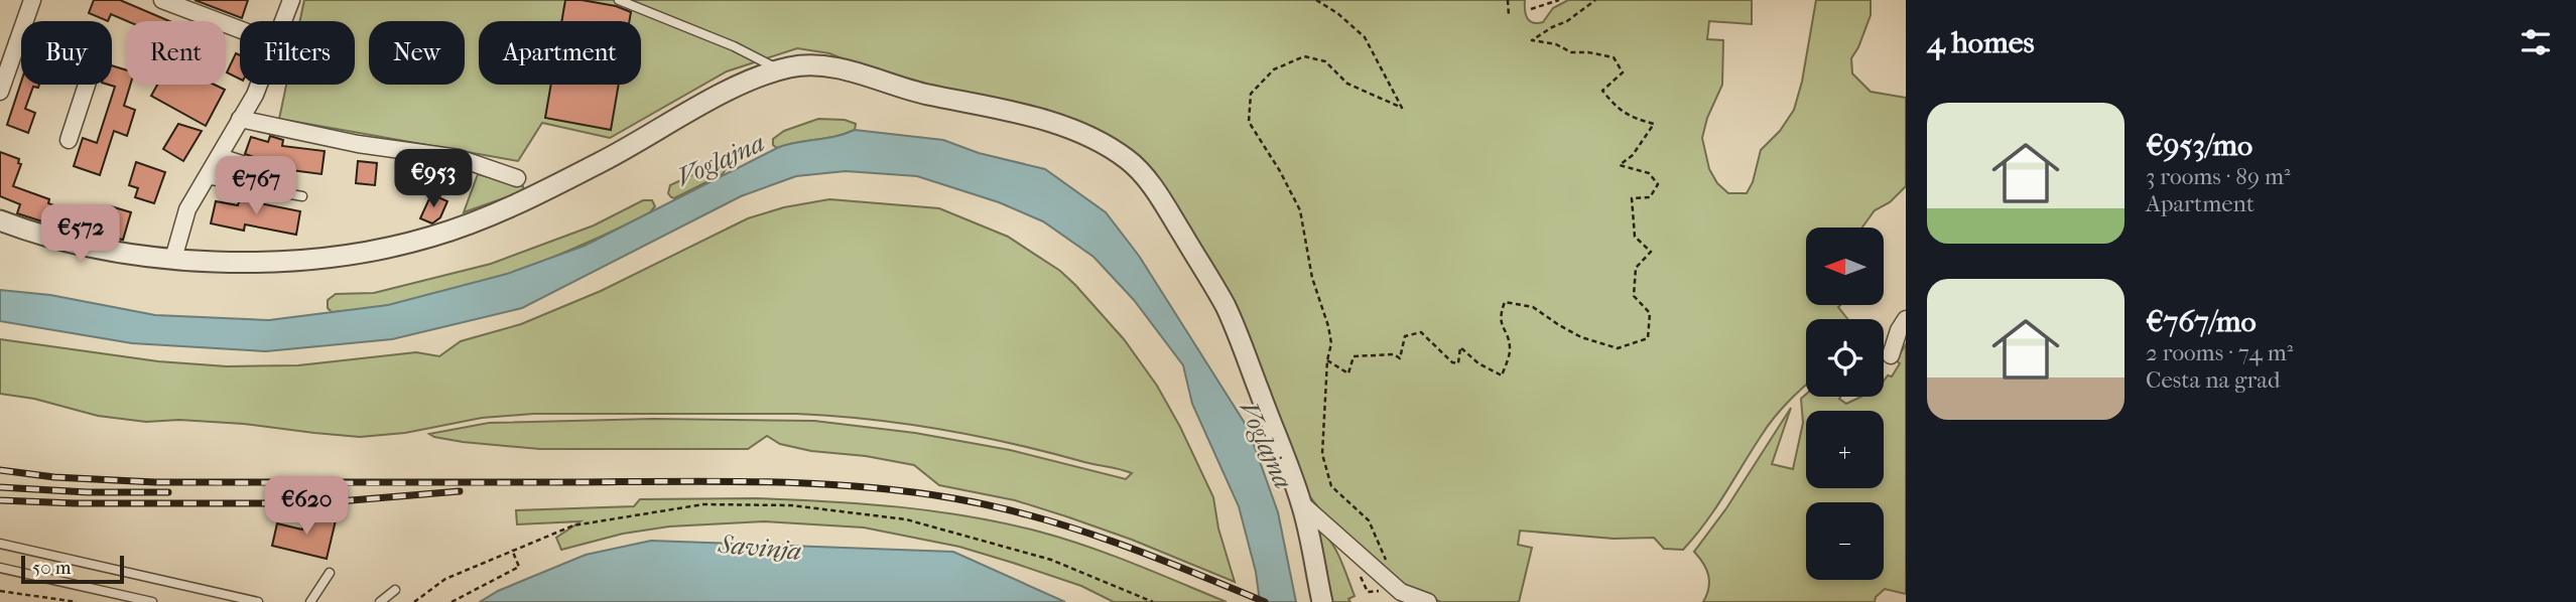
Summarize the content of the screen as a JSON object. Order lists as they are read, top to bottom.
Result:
{
  "water": ["Voglajna", "Savinja"],
  "scale_bar": "50 m",
  "north": "left",
  "page": {
    "heading": "4 homes",
    "chip": [
      "Buy",
      "Rent",
      "Filters",
      "New",
      "Apartment"
    ],
    "list": [
      {
        "name": "€953/mo",
        "note": "3 rooms · 89 m² · Apartment"
      },
      {
        "name": "€767/mo",
        "note": "2 rooms · 74 m² · Cesta na grad"
      }
    ],
    "price": [
      "€953",
      "€767",
      "€572",
      "€620"
    ],
    "map_buttons": ["+", "−"],
    "scale": "50 m"
  }
}
